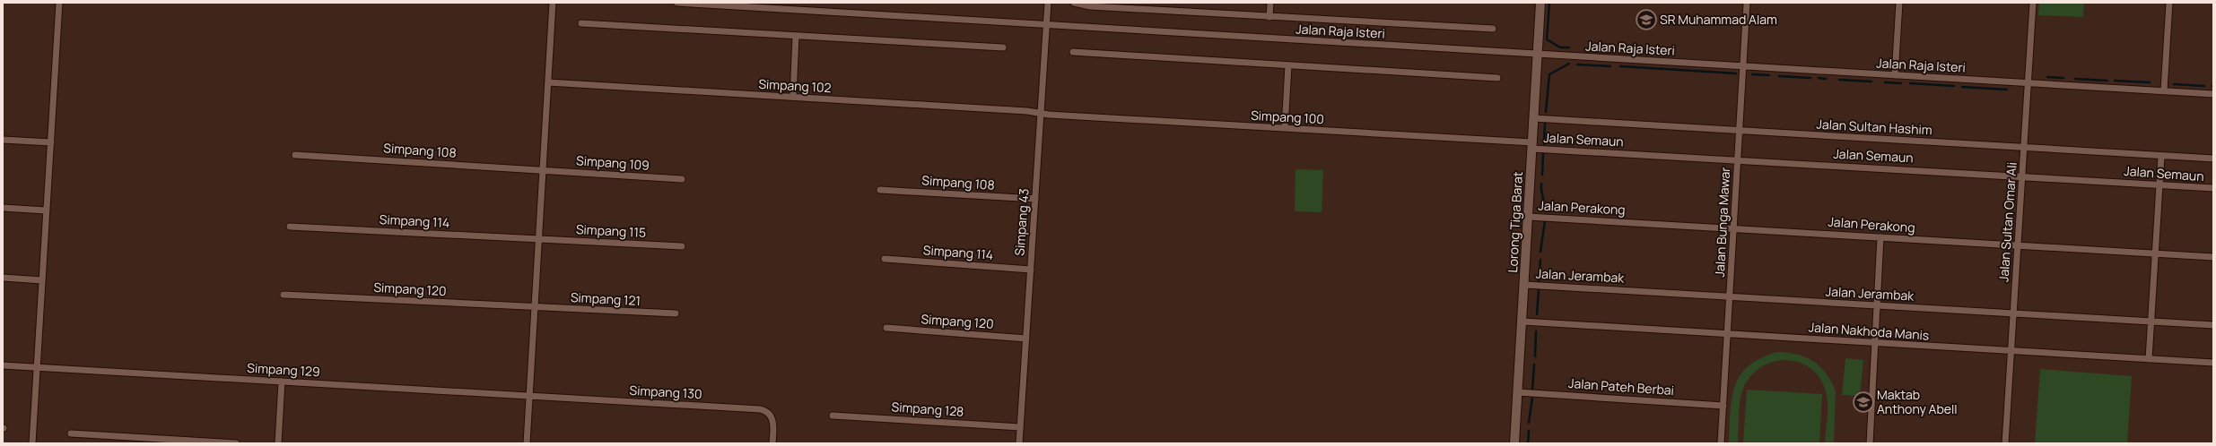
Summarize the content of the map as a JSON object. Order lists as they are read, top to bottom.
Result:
{
  "streets": {
    "main road": ["Lorong Tiga Barat"],
    "street": [
      "Jalan Raja Isteri",
      "Simpang 102",
      "Simpang 100",
      "Jalan Sultan Hashim",
      "Jalan Semaun",
      "Simpang 108",
      "Simpang 109",
      "Jalan Perakong",
      "Simpang 114",
      "Simpang 43",
      "Jalan Bunga Mawar",
      "Jalan Sultan Omar Ali",
      "Simpang 115",
      "Jalan Jerambak",
      "Simpang 120",
      "Simpang 121",
      "Jalan Nakhoda Manis",
      "Simpang 129",
      "Jalan Pateh Berbai",
      "Simpang 130",
      "Simpang 128"
    ]
  },
  "crossings": [
    ["Jalan Raja Isteri", "Simpang 43"],
    ["Jalan Raja Isteri", "Lorong Tiga Barat"],
    ["Jalan Raja Isteri", "Jalan Bunga Mawar"],
    ["Jalan Raja Isteri", "Jalan Sultan Omar Ali"],
    ["Simpang 102", "Simpang 100"],
    ["Simpang 102", "Simpang 43"],
    ["Simpang 100", "Jalan Semaun"],
    ["Simpang 100", "Simpang 43"],
    ["Simpang 100", "Lorong Tiga Barat"],
    ["Jalan Sultan Hashim", "Lorong Tiga Barat"],
    ["Jalan Sultan Hashim", "Jalan Bunga Mawar"],
    ["Jalan Sultan Hashim", "Jalan Sultan Omar Ali"],
    ["Jalan Semaun", "Lorong Tiga Barat"],
    ["Jalan Semaun", "Jalan Bunga Mawar"],
    ["Jalan Semaun", "Jalan Sultan Omar Ali"],
    ["Simpang 108", "Simpang 109"],
    ["Simpang 108", "Simpang 43"],
    ["Jalan Perakong", "Lorong Tiga Barat"],
    ["Jalan Perakong", "Jalan Bunga Mawar"],
    ["Jalan Perakong", "Jalan Sultan Omar Ali"],
    ["Simpang 114", "Simpang 43"],
    ["Simpang 114", "Simpang 115"],
    ["Simpang 43", "Simpang 120"],
    ["Simpang 43", "Simpang 128"],
    ["Lorong Tiga Barat", "Jalan Jerambak"],
    ["Lorong Tiga Barat", "Jalan Nakhoda Manis"],
    ["Lorong Tiga Barat", "Jalan Pateh Berbai"],
    ["Jalan Bunga Mawar", "Jalan Jerambak"],
    ["Jalan Bunga Mawar", "Jalan Nakhoda Manis"],
    ["Jalan Bunga Mawar", "Jalan Pateh Berbai"],
    ["Jalan Sultan Omar Ali", "Jalan Jerambak"],
    ["Jalan Sultan Omar Ali", "Jalan Nakhoda Manis"],
    ["Simpang 120", "Simpang 121"],
    ["Simpang 129", "Simpang 130"]
  ],
  "places": {
    "school or university": ["SR Muhammad Alam", "Maktab Anthony Abell"]
  }
}
